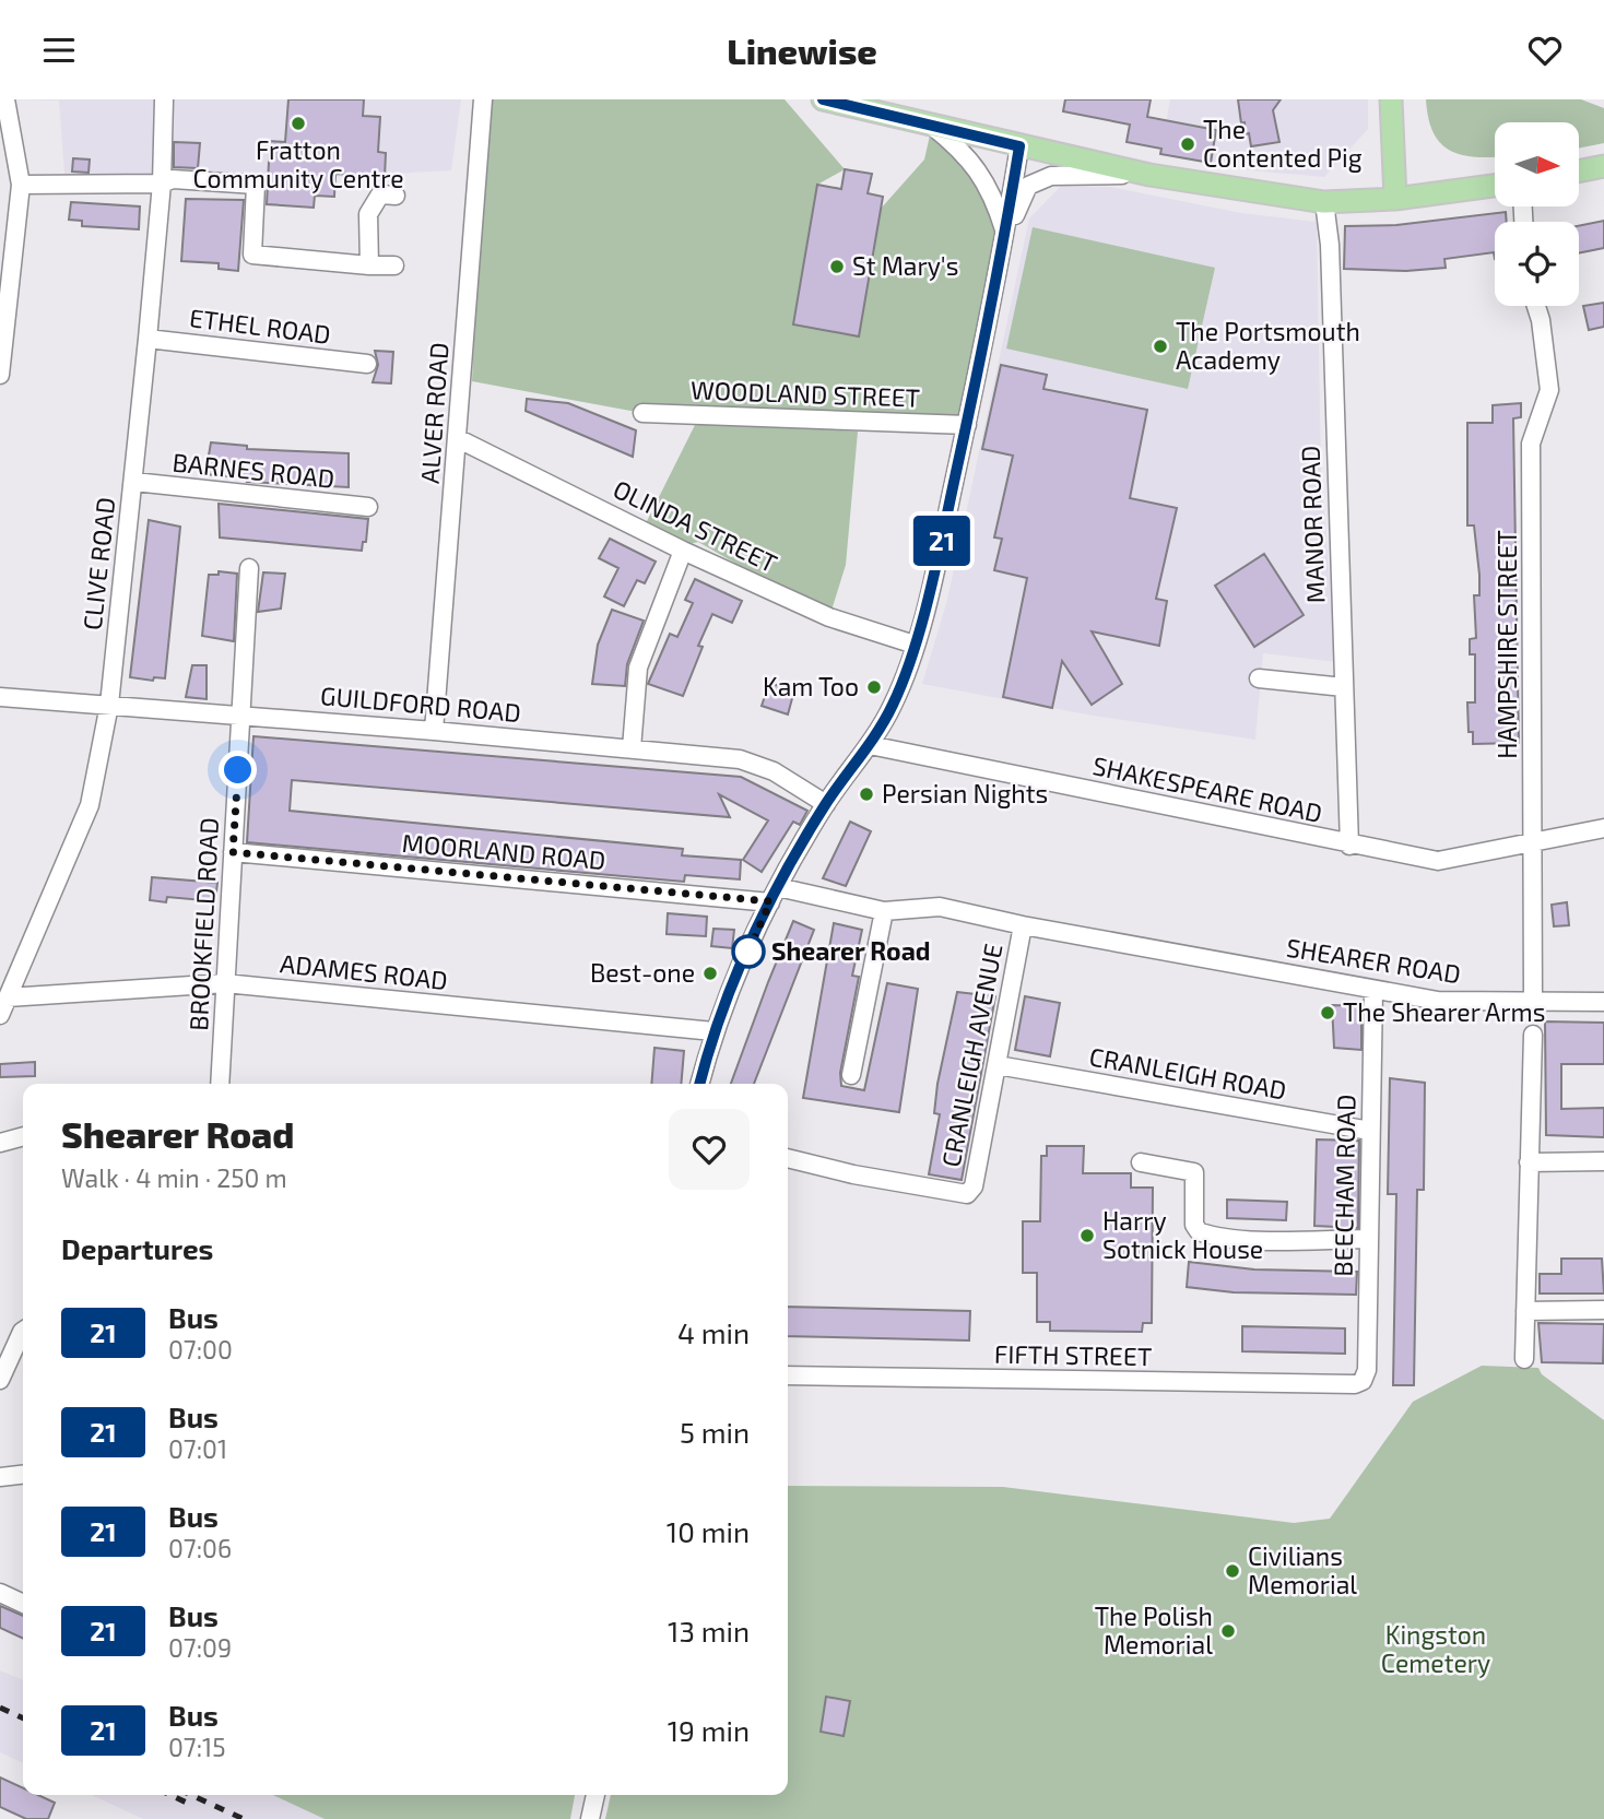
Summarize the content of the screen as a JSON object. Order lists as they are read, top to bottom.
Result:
{
  "streets": {
    "street": [
      "ETHEL ROAD",
      "WOODLAND STREET",
      "ALVER ROAD",
      "BARNES ROAD",
      "MANOR ROAD",
      "OLINDA STREET",
      "CLIVE ROAD",
      "HAMPSHIRE STREET",
      "GUILDFORD ROAD",
      "SHAKESPEARE ROAD",
      "MOORLAND ROAD",
      "BROOKFIELD ROAD",
      "SHEARER ROAD",
      "ADAMES ROAD",
      "CRANLEIGH AVENUE",
      "CRANLEIGH ROAD",
      "BEECHAM ROAD",
      "FIFTH STREET"
    ]
  },
  "crossings": [
    ["ETHEL ROAD", "CLIVE ROAD"],
    ["ALVER ROAD", "OLINDA STREET"],
    ["ALVER ROAD", "GUILDFORD ROAD"],
    ["BARNES ROAD", "CLIVE ROAD"],
    ["MANOR ROAD", "SHAKESPEARE ROAD"],
    ["CLIVE ROAD", "GUILDFORD ROAD"],
    ["CLIVE ROAD", "ADAMES ROAD"],
    ["HAMPSHIRE STREET", "SHAKESPEARE ROAD"],
    ["HAMPSHIRE STREET", "SHEARER ROAD"],
    ["GUILDFORD ROAD", "BROOKFIELD ROAD"],
    ["MOORLAND ROAD", "BROOKFIELD ROAD"],
    ["MOORLAND ROAD", "SHEARER ROAD"],
    ["BROOKFIELD ROAD", "ADAMES ROAD"],
    ["SHEARER ROAD", "CRANLEIGH AVENUE"],
    ["SHEARER ROAD", "BEECHAM ROAD"],
    ["CRANLEIGH AVENUE", "CRANLEIGH ROAD"],
    ["CRANLEIGH ROAD", "BEECHAM ROAD"],
    ["BEECHAM ROAD", "FIFTH STREET"]
  ],
  "parks": ["Kingston Cemetery"],
  "places": [
    "Fratton Community Centre",
    "The Contented Pig",
    "St Mary's",
    "The Portsmouth Academy",
    "Kam Too",
    "Persian Nights",
    "Shearer Road",
    "Best-one",
    "The Shearer Arms",
    "Harry Sotnick House",
    "Civilians Memorial",
    "The Polish Memorial"
  ],
  "lines": ["bus line 21"],
  "north": "right",
  "page": {
    "header": "Linewise",
    "on_map": "21",
    "heading": [
      ["Shearer Road", "Walk · 4 min · 250 m"],
      "Departures"
    ],
    "list": [
      {
        "mark": "21",
        "name": "Bus",
        "note": "07:00",
        "value": "4 min"
      },
      {
        "mark": "21",
        "name": "Bus",
        "note": "07:01",
        "value": "5 min"
      },
      {
        "mark": "21",
        "name": "Bus",
        "note": "07:06",
        "value": "10 min"
      },
      {
        "mark": "21",
        "name": "Bus",
        "note": "07:09",
        "value": "13 min"
      },
      {
        "mark": "21",
        "name": "Bus",
        "note": "07:15",
        "value": "19 min"
      }
    ]
  }
}
